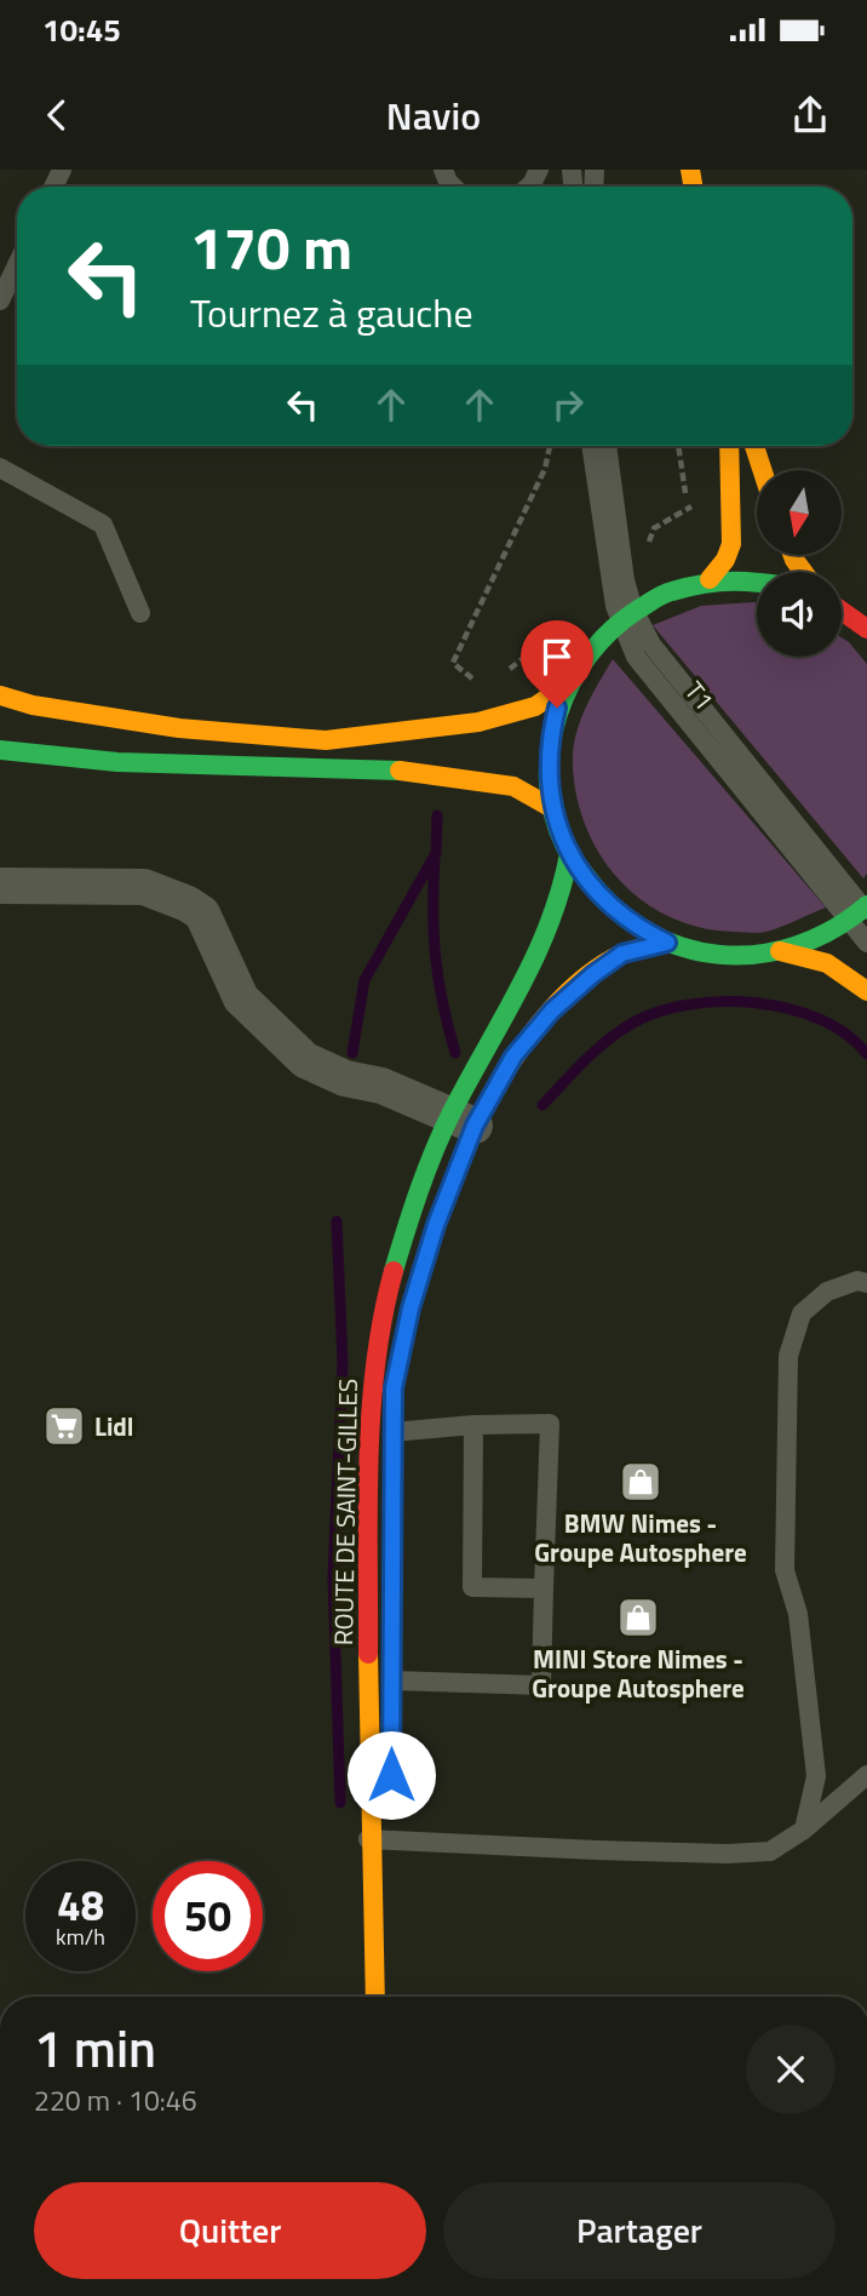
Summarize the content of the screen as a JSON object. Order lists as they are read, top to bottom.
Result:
{
  "streets": {
    "main road": ["ROUTE DE SAINT-GILLES"],
    "lane": ["T1"]
  },
  "places": {
    "supermarket": ["Lidl"],
    "shop": ["BMW Nimes - Groupe Autosphere", "MINI Store Nimes - Groupe Autosphere"]
  },
  "north": "bottom",
  "page": {
    "status": "10:45",
    "header": "Navio",
    "turn": ["170 m", "Tournez à gauche"],
    "speed": "48 km/h",
    "limit": "50",
    "heading": ["1 min", "220 m · 10:46"],
    "buttons": ["Quitter", "Partager"]
  }
}
